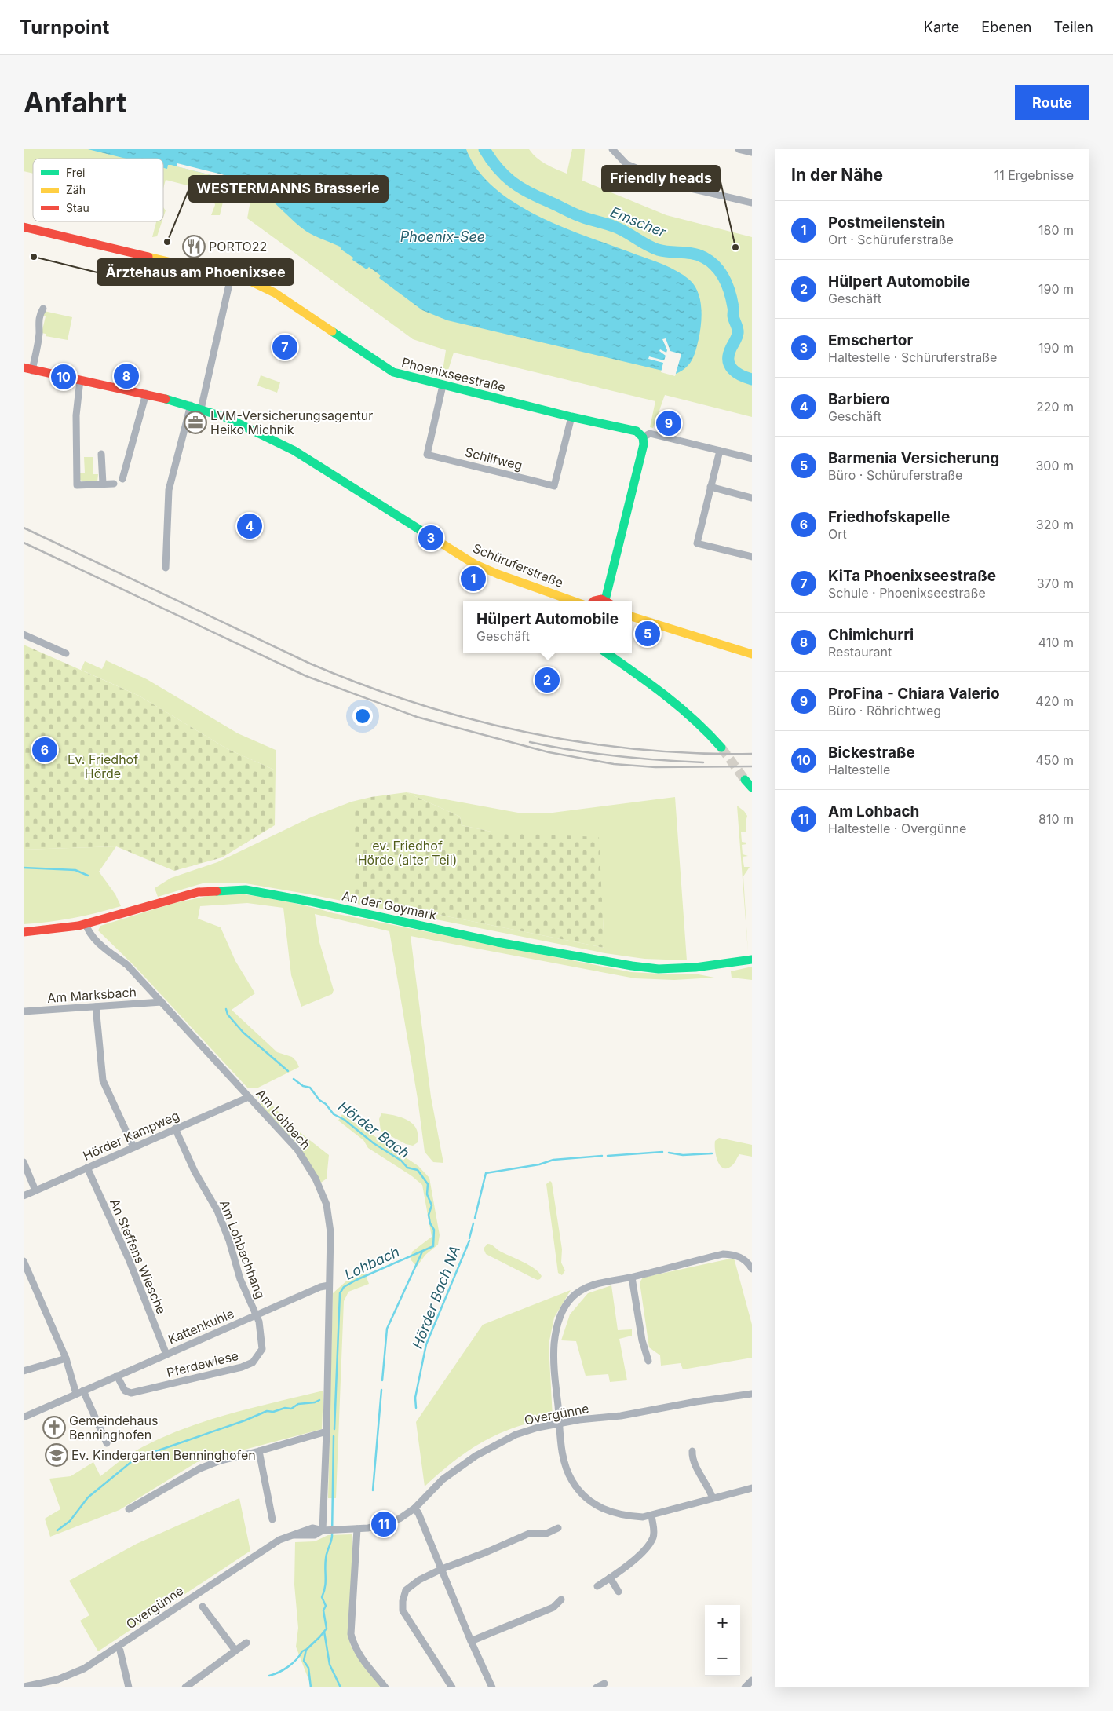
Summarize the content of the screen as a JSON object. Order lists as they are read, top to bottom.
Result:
{
  "streets": {
    "main road": ["Phoenixseestraße", "Schüruferstraße", "An der Goymark"],
    "street": [
      "Schilfweg",
      "Am Marksbach",
      "Am Lohbach",
      "Hörder Kampweg",
      "Am Lohbachhang",
      "An Steffens Wiesche",
      "Kattenkuhle",
      "Pferdewiese",
      "Overgünne"
    ]
  },
  "crossings": [
    ["Phoenixseestraße", "Schilfweg"],
    ["An der Goymark", "Am Lohbach"],
    ["Am Marksbach", "Am Lohbach"],
    ["Am Lohbach", "Hörder Kampweg"],
    ["Am Lohbach", "Kattenkuhle"],
    ["Am Lohbach", "Overgünne"],
    ["Hörder Kampweg", "Am Lohbachhang"],
    ["Hörder Kampweg", "An Steffens Wiesche"],
    ["Am Lohbachhang", "Kattenkuhle"],
    ["Am Lohbachhang", "Pferdewiese"],
    ["An Steffens Wiesche", "Kattenkuhle"],
    ["Kattenkuhle", "Pferdewiese"]
  ],
  "water": [
    "Emscher",
    "Phoenix-See",
    "Hörder Bach",
    "Lohbach",
    "Hörder Bach NA"
  ],
  "parks": ["Ev. Friedhof Hörde", "ev. Friedhof Hörde (alter Teil)"],
  "places": {
    "other": ["WESTERMANNS Brasserie", "Friendly heads", "Ärztehaus am Phoenixsee"],
    "restaurant": ["PORTO22"],
    "office": ["LVM-Versicherungsagentur Heiko Michnik"],
    "church": ["Gemeindehaus Benninghofen"],
    "school or university": ["Ev. Kindergarten Benninghofen"]
  },
  "legend": ["Frei", "Zäh", "Stau"],
  "page": {
    "header": "Turnpoint",
    "nav": ["Karte", "Ebenen", "Teilen"],
    "buttons": "Route",
    "title": "Anfahrt",
    "heading": ["In der Nähe", "11 Ergebnisse"],
    "list": [
      {
        "mark": "1",
        "name": "Postmeilenstein",
        "note": "Ort · Schüruferstraße",
        "value": "180 m"
      },
      {
        "mark": "2",
        "name": "Hülpert Automobile",
        "note": "Geschäft",
        "value": "190 m"
      },
      {
        "mark": "3",
        "name": "Emschertor",
        "note": "Haltestelle · Schüruferstraße",
        "value": "190 m"
      },
      {
        "mark": "4",
        "name": "Barbiero",
        "note": "Geschäft",
        "value": "220 m"
      },
      {
        "mark": "5",
        "name": "Barmenia Versicherung",
        "note": "Büro · Schüruferstraße",
        "value": "300 m"
      },
      {
        "mark": "6",
        "name": "Friedhofskapelle",
        "note": "Ort",
        "value": "320 m"
      },
      {
        "mark": "7",
        "name": "KiTa Phoenixseestraße",
        "note": "Schule · Phoenixseestraße",
        "value": "370 m"
      },
      {
        "mark": "8",
        "name": "Chimichurri",
        "note": "Restaurant",
        "value": "410 m"
      },
      {
        "mark": "9",
        "name": "ProFina - Chiara Valerio",
        "note": "Büro · Röhrichtweg",
        "value": "420 m"
      },
      {
        "mark": "10",
        "name": "Bickestraße",
        "note": "Haltestelle",
        "value": "450 m"
      },
      {
        "mark": "11",
        "name": "Am Lohbach",
        "note": "Haltestelle · Overgünne",
        "value": "810 m"
      }
    ],
    "pins": [
      "7",
      "8",
      "10",
      "9",
      "4",
      "3",
      "1",
      "5",
      "2",
      "6",
      "11"
    ],
    "popup": ["Hülpert Automobile", "Geschäft"],
    "map_buttons": ["+", "−"]
  }
}
